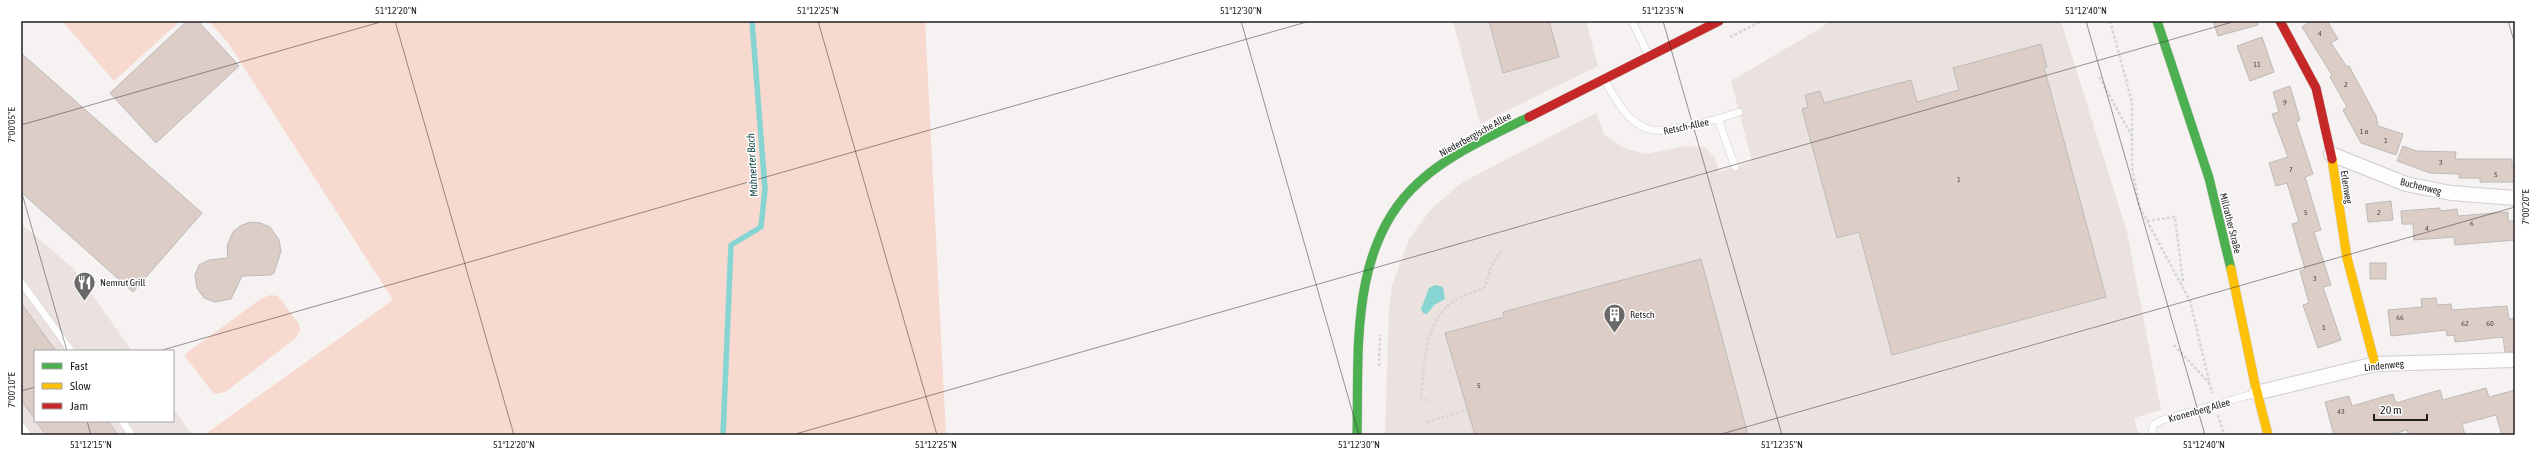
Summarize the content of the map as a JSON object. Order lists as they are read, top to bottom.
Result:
{
  "streets": {
    "street": [
      "Niederbergische Allee",
      "Buchenweg",
      "Erlenweg",
      "Millrather Straße",
      "Lindenweg"
    ],
    "lane": ["Retsch-Allee", "Kronenberg Allee"]
  },
  "crossings": [
    ["Retsch-Allee", "Niederbergische Allee"],
    ["Buchenweg", "Erlenweg"],
    ["Erlenweg", "Lindenweg"],
    ["Millrather Straße", "Lindenweg"],
    ["Millrather Straße", "Kronenberg Allee"],
    ["Lindenweg", "Kronenberg Allee"]
  ],
  "water": ["Mahnerter Bach"],
  "places": {
    "restaurant": ["Nemrut Grill"],
    "building": ["Retsch"]
  },
  "house_numbers": [
    "4",
    "11",
    "2",
    "9",
    "1 a",
    "1",
    "3",
    "7",
    "5",
    "1",
    "5",
    "2",
    "6",
    "4",
    "3",
    "66",
    "62",
    "60",
    "1",
    "5",
    "43"
  ],
  "legend": ["Fast", "Slow", "Jam"],
  "scale_bar": "20 m",
  "coordinates": [
    "51°12'20\"N",
    "51°12'25\"N",
    "51°12'30\"N",
    "51°12'35\"N",
    "51°12'40\"N",
    "7°00'05\"E",
    "7°00'20\"E",
    "7°00'10\"E",
    "51°12'15\"N"
  ]
}
